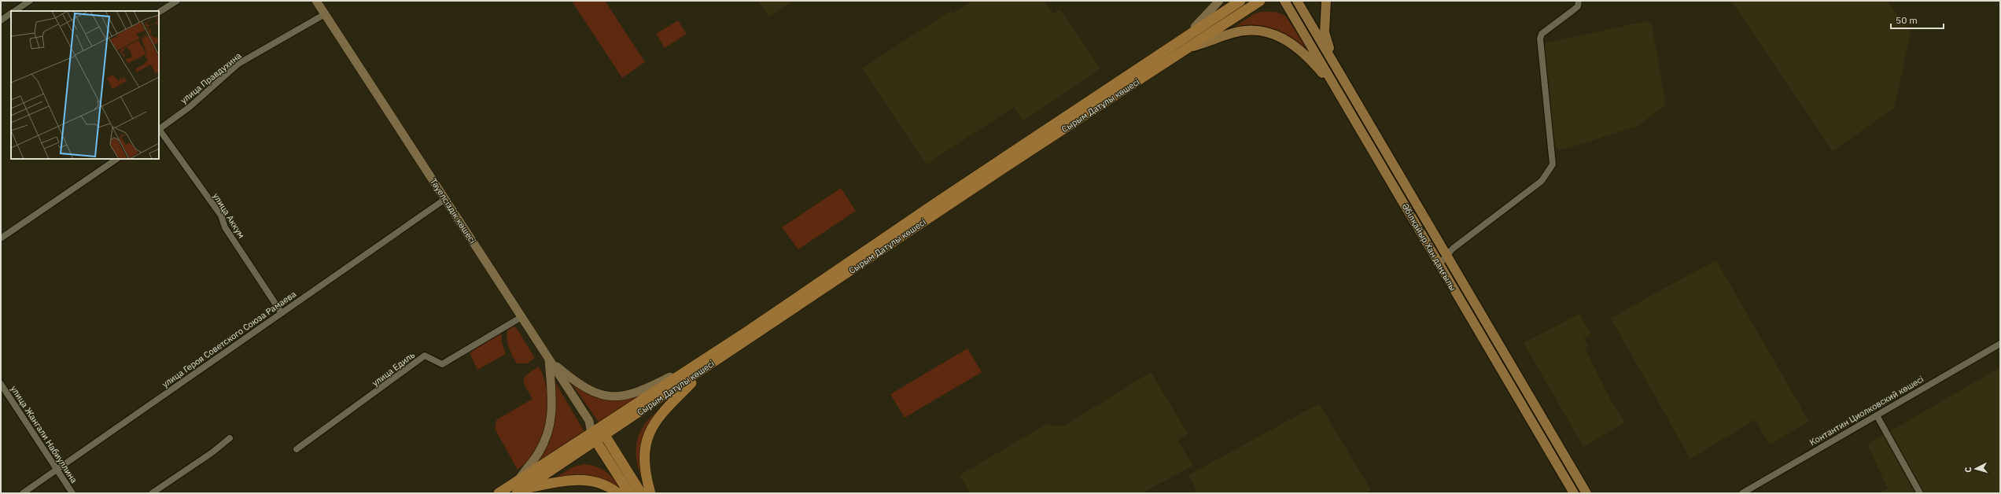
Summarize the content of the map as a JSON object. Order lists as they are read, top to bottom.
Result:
{
  "streets": {
    "highway": ["Сырым Датұлы көшесі"],
    "main road": ["Тәуелсіздік көшесі", "Әбілқайыр Хан даңғылы"],
    "street": [
      "улица Правдухина",
      "улица Аккум",
      "улица Героя Советского Союза Рамаева",
      "улица Едиль",
      "Контантин Циолковский көшесі",
      "улица Жангали Набиуллина"
    ]
  },
  "crossings": [
    ["улица Правдухина", "Тәуелсіздік көшесі"],
    ["улица Правдухина", "улица Аккум"],
    ["Тәуелсіздік көшесі", "улица Героя Советского Союза Рамаева"],
    ["Тәуелсіздік көшесі", "улица Едиль"],
    ["улица Аккум", "улица Героя Советского Союза Рамаева"],
    ["улица Героя Советского Союза Рамаева", "улица Жангали Набиуллина"]
  ],
  "scale_bar": "50 m",
  "north": "left"
}
